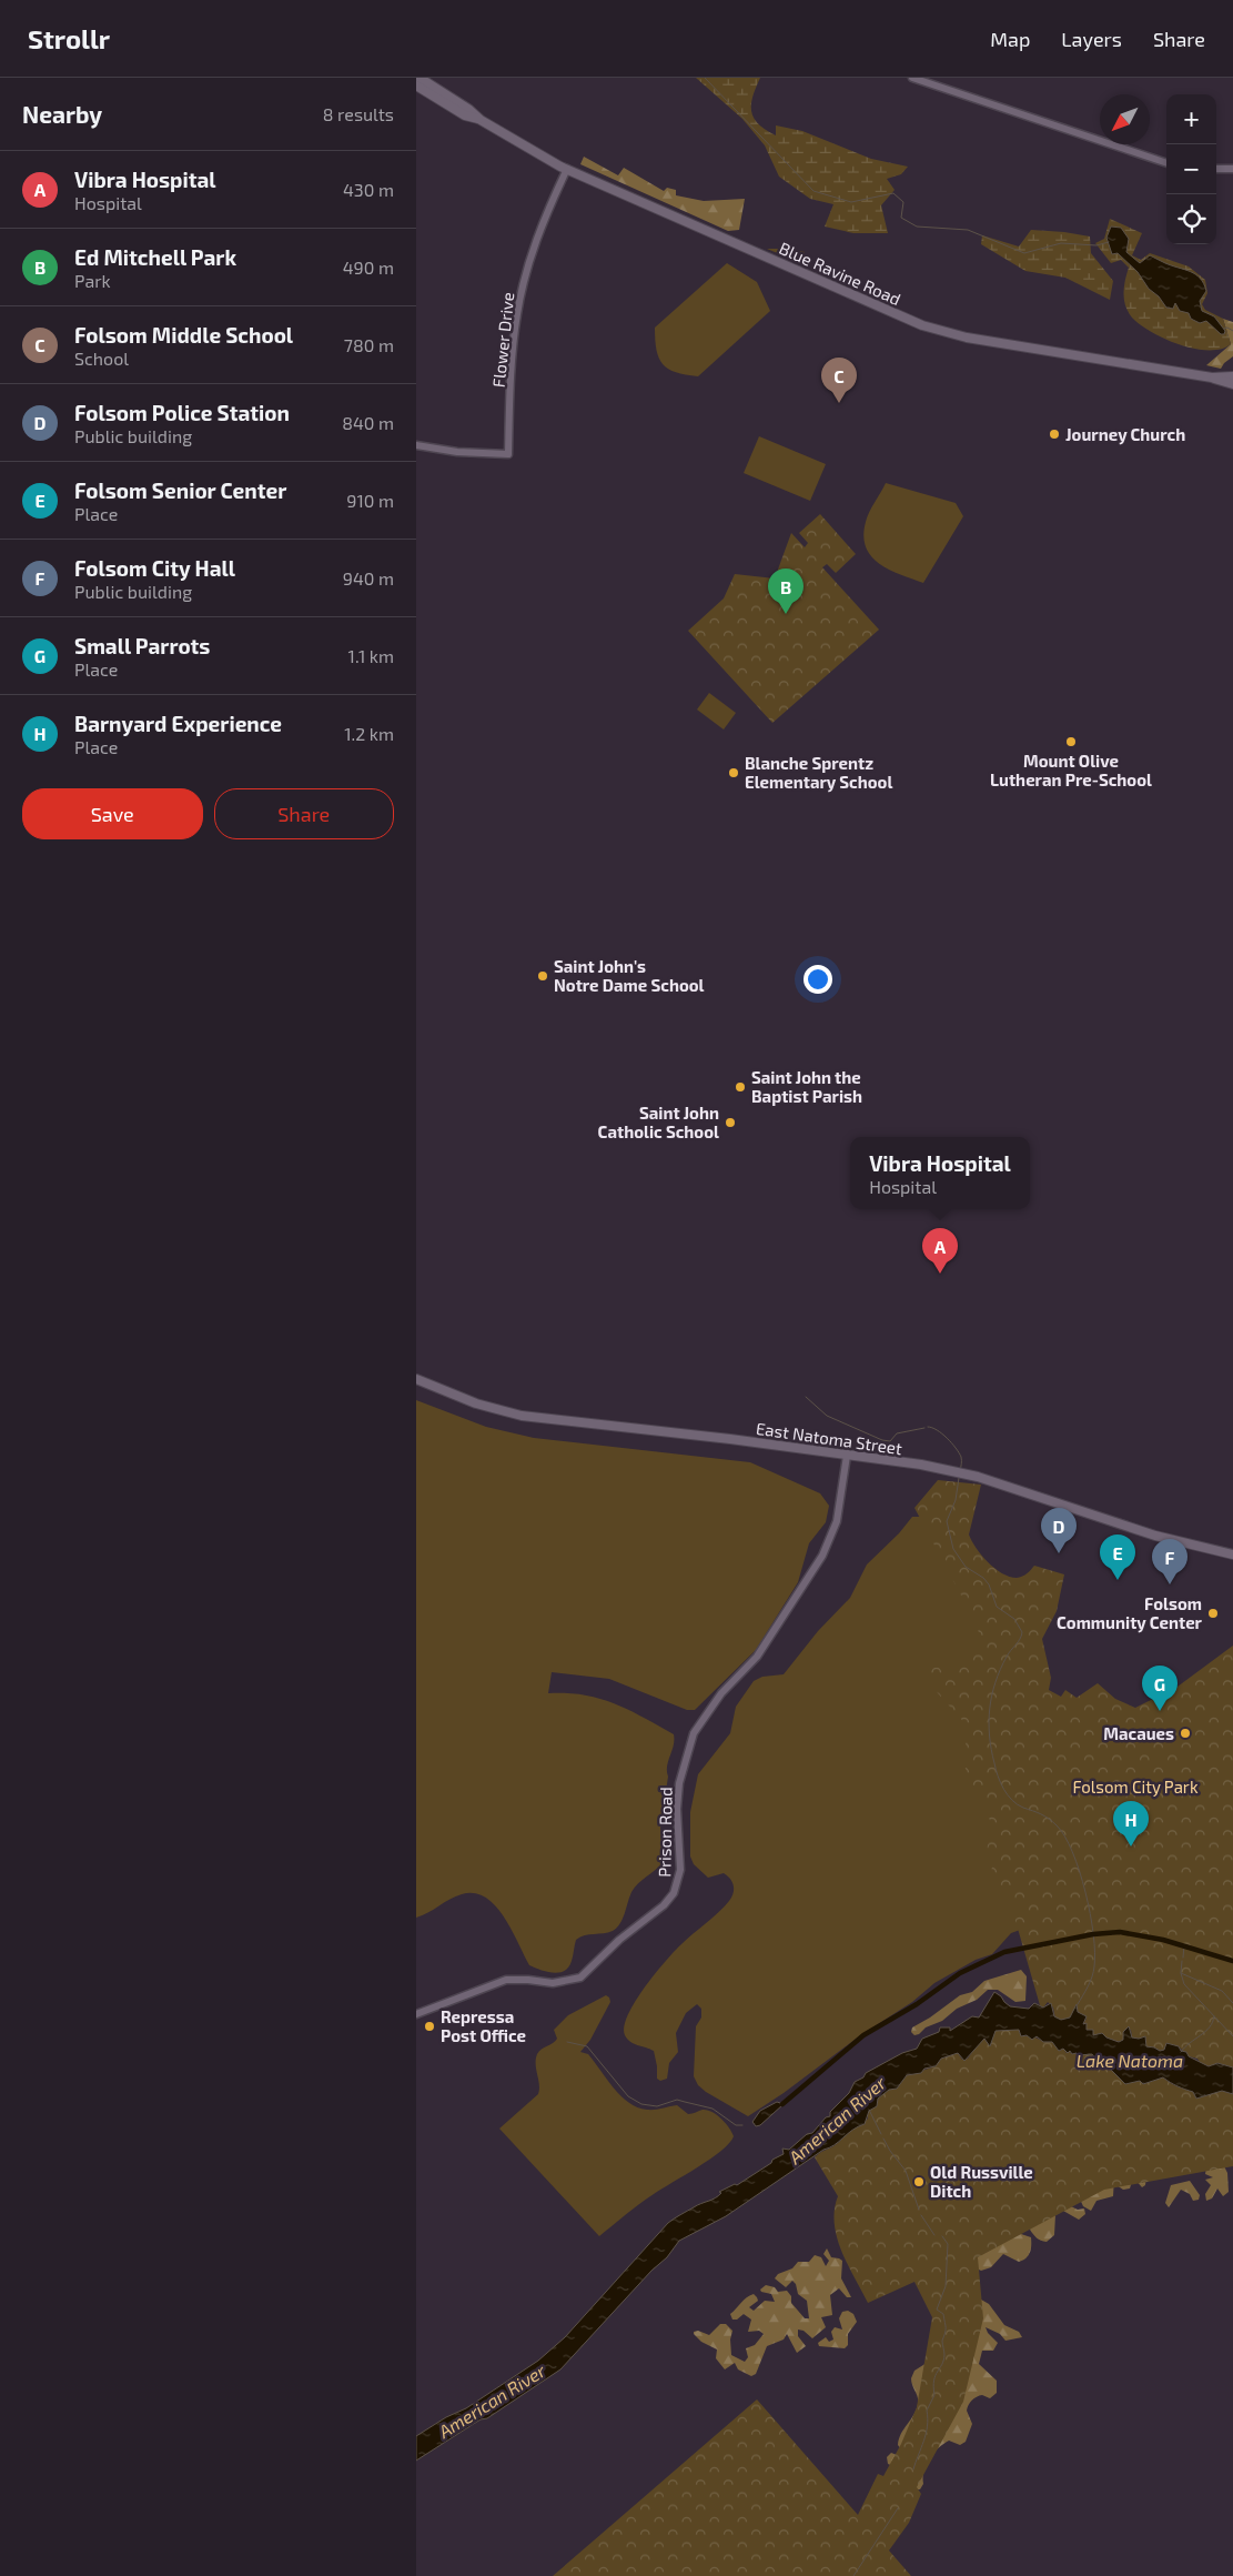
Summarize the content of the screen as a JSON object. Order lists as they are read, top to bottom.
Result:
{
  "streets": {
    "main road": ["Blue Ravine Road", "East Natoma Street"],
    "street": ["Flower Drive", "Prison Road"]
  },
  "crossings": [
    ["Blue Ravine Road", "Flower Drive"],
    ["East Natoma Street", "Prison Road"]
  ],
  "water": ["Lake Natoma", "American River"],
  "parks": ["Folsom City Park"],
  "places": [
    "Journey Church",
    "Mount Olive Lutheran Pre-School",
    "Blanche Sprentz Elementary School",
    "Saint John's Notre Dame School",
    "Saint John the Baptist Parish",
    "Saint John Catholic School",
    "Folsom Community Center",
    "Macaues",
    "Repressa Post Office",
    "Old Russville Ditch"
  ],
  "north": "bottom left",
  "page": {
    "header": "Strollr",
    "nav": ["Map", "Layers", "Share"],
    "heading": ["Nearby", "8 results"],
    "map_buttons": ["+", "−"],
    "list": [
      {
        "mark": "A",
        "name": "Vibra Hospital",
        "note": "Hospital",
        "value": "430 m"
      },
      {
        "mark": "B",
        "name": "Ed Mitchell Park",
        "note": "Park",
        "value": "490 m"
      },
      {
        "mark": "C",
        "name": "Folsom Middle School",
        "note": "School",
        "value": "780 m"
      },
      {
        "mark": "D",
        "name": "Folsom Police Station",
        "note": "Public building",
        "value": "840 m"
      },
      {
        "mark": "E",
        "name": "Folsom Senior Center",
        "note": "Place",
        "value": "910 m"
      },
      {
        "mark": "F",
        "name": "Folsom City Hall",
        "note": "Public building",
        "value": "940 m"
      },
      {
        "mark": "G",
        "name": "Small Parrots",
        "note": "Place",
        "value": "1.1 km"
      },
      {
        "mark": "H",
        "name": "Barnyard Experience",
        "note": "Place",
        "value": "1.2 km"
      }
    ],
    "pins": [
      "C",
      "B",
      "A",
      "D",
      "E",
      "F",
      "G",
      "H"
    ],
    "buttons": ["Save", "Share"],
    "popup": ["Vibra Hospital", "Hospital"]
  }
}
